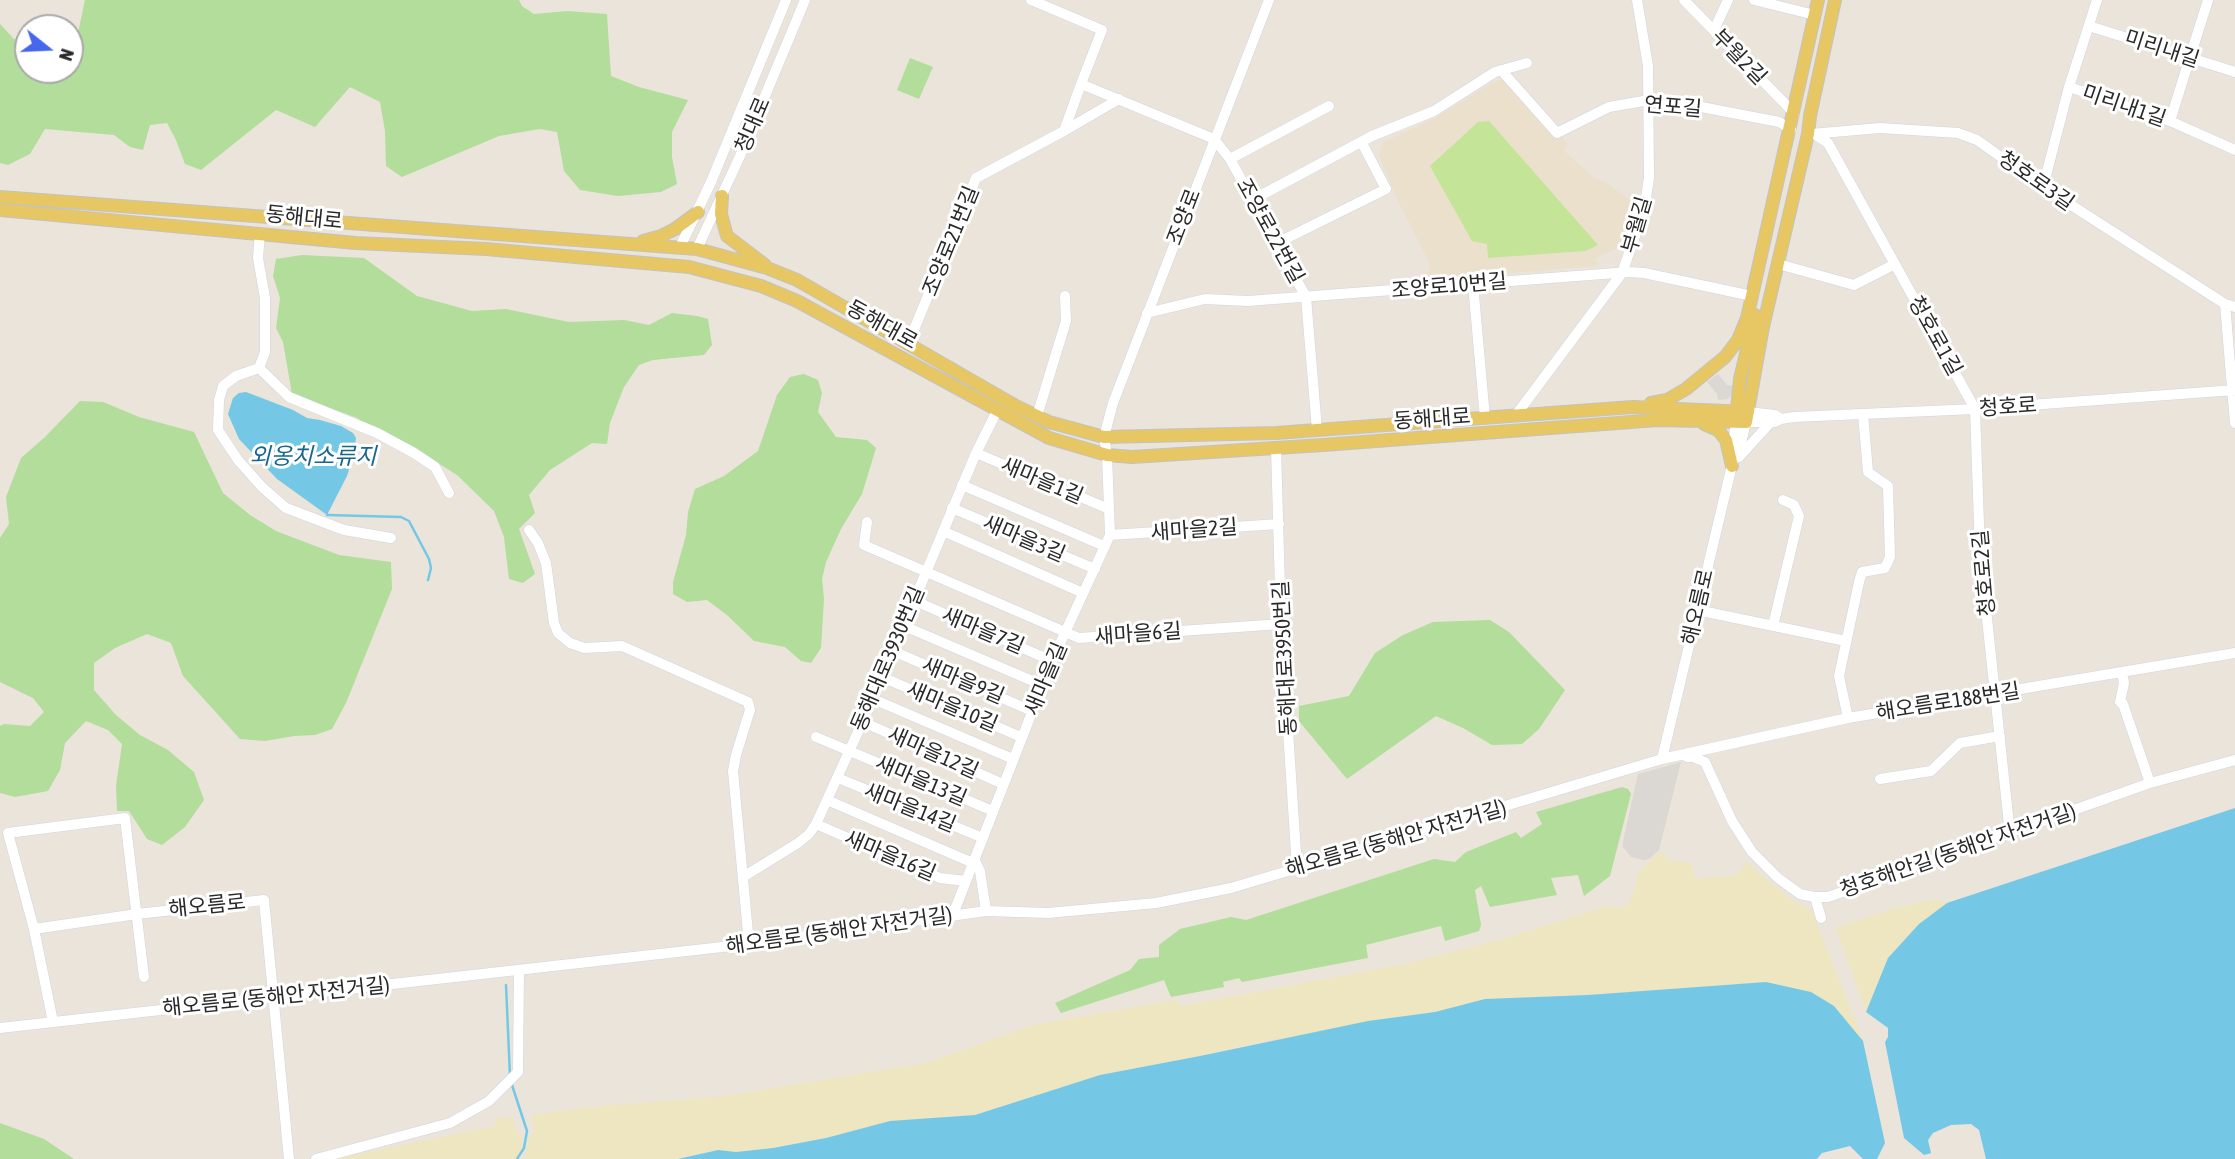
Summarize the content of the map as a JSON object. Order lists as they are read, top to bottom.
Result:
{
  "streets": {
    "main road": ["동해대로"],
    "street": [
      "미리내길",
      "부월2길",
      "미리내1길",
      "연포길",
      "청대로",
      "청호로3길",
      "조양로",
      "부월길",
      "조양로22번길",
      "조양로21번길",
      "조양로10번길",
      "청호로1길",
      "청호로",
      "새마을1길",
      "새마을2길",
      "새마을3길",
      "청호로2길",
      "해오름로",
      "새마을7길",
      "새마을6길",
      "동해대로3950번길",
      "동해대로3930번길",
      "새마을길",
      "새마을9길",
      "해오름로188번길",
      "새마을10길",
      "새마을12길",
      "새마을13길",
      "새마을14길",
      "해오름로 (동해안 자전거길)",
      "청호해안길 (동해안 자전거길)",
      "새마을16길"
    ]
  },
  "crossings": [
    ["부월2길", "동해대로"],
    ["미리내1길", "청호로3길"],
    ["연포길", "동해대로"],
    ["연포길", "부월길"],
    ["청대로", "동해대로"],
    ["청호로3길", "청호로1길"],
    ["조양로", "동해대로"],
    ["조양로", "조양로22번길"],
    ["조양로", "조양로10번길"],
    ["동해대로", "부월길"],
    ["동해대로", "조양로22번길"],
    ["동해대로", "조양로21번길"],
    ["동해대로", "조양로10번길"],
    ["동해대로", "청호로"],
    ["동해대로", "해오름로"],
    ["동해대로", "동해대로3950번길"],
    ["동해대로", "동해대로3930번길"],
    ["부월길", "조양로10번길"],
    ["조양로22번길", "조양로10번길"],
    ["청호로1길", "청호로"],
    ["청호로1길", "청호로2길"],
    ["청호로", "청호로2길"],
    ["청호로", "해오름로"],
    ["새마을1길", "동해대로3930번길"],
    ["새마을2길", "동해대로3950번길"],
    ["새마을2길", "새마을길"],
    ["새마을3길", "동해대로3930번길"],
    ["새마을3길", "새마을길"],
    ["청호로2길", "해오름로188번길"],
    ["청호로2길", "청호해안길 (동해안 자전거길)"],
    ["해오름로", "해오름로188번길"],
    ["해오름로", "해오름로 (동해안 자전거길)"],
    ["해오름로", "청호해안길 (동해안 자전거길)"],
    ["새마을7길", "동해대로3930번길"],
    ["새마을7길", "새마을길"],
    ["새마을6길", "동해대로3950번길"],
    ["새마을6길", "동해대로3930번길"],
    ["새마을6길", "새마을길"],
    ["동해대로3950번길", "해오름로 (동해안 자전거길)"],
    ["동해대로3930번길", "새마을9길"],
    ["동해대로3930번길", "새마을10길"],
    ["동해대로3930번길", "새마을12길"],
    ["동해대로3930번길", "새마을13길"],
    ["동해대로3930번길", "새마을14길"],
    ["동해대로3930번길", "새마을16길"],
    ["새마을길", "새마을9길"],
    ["새마을길", "새마을10길"],
    ["새마을길", "새마을12길"],
    ["새마을길", "새마을13길"],
    ["새마을길", "새마을14길"],
    ["새마을길", "해오름로 (동해안 자전거길)"],
    ["새마을길", "새마을16길"],
    ["해오름로188번길", "해오름로 (동해안 자전거길)"],
    ["해오름로188번길", "청호해안길 (동해안 자전거길)"],
    ["해오름로 (동해안 자전거길)", "청호해안길 (동해안 자전거길)"]
  ],
  "water": ["외옹치소류지"],
  "north": "right"
}
